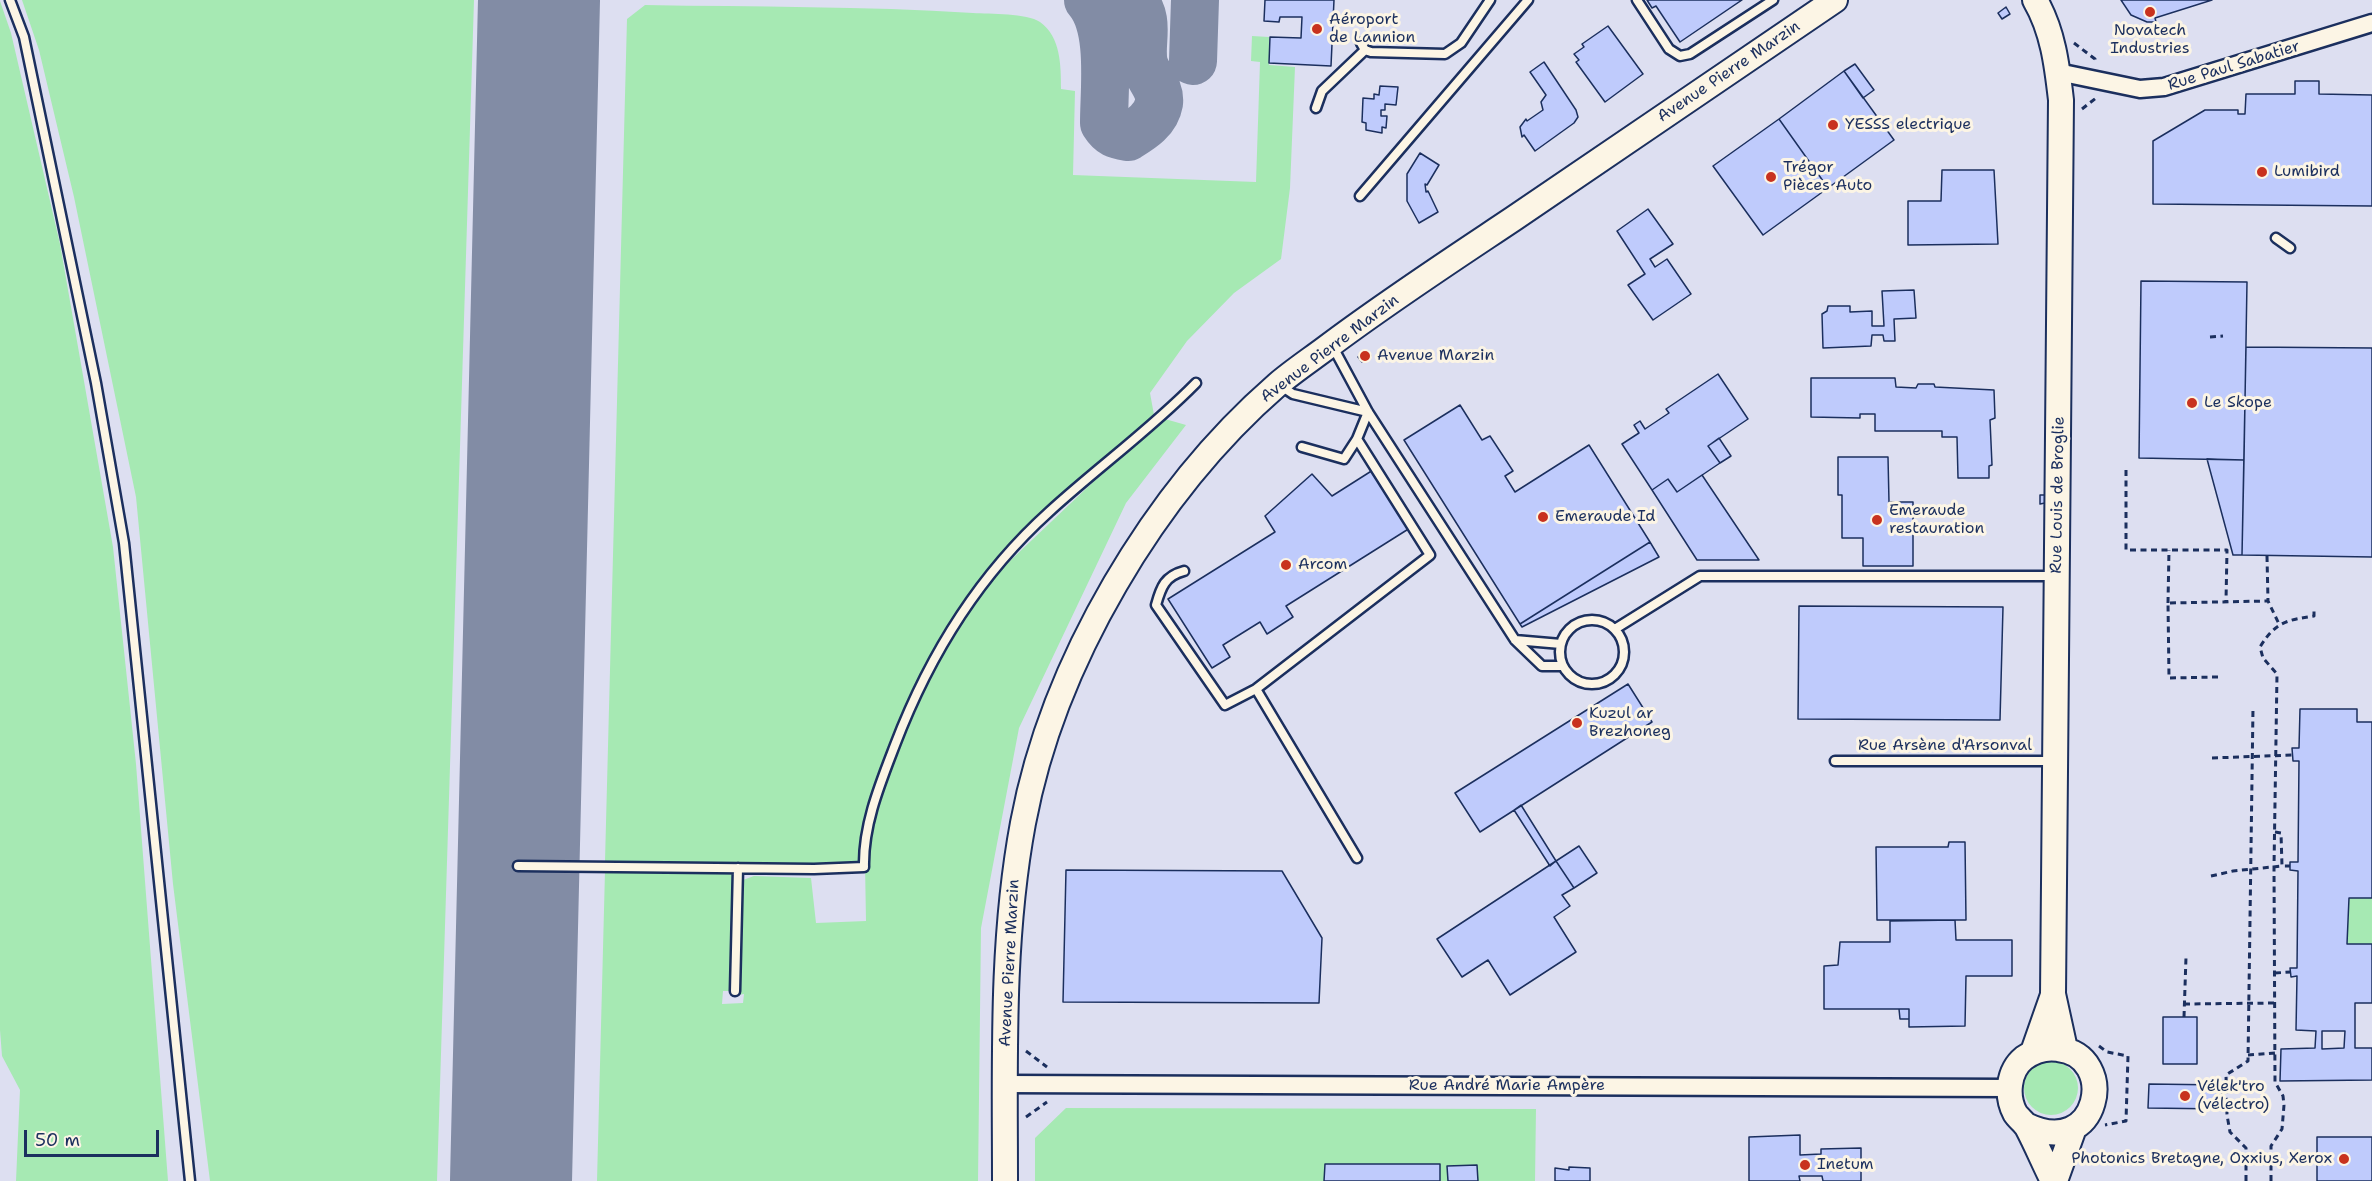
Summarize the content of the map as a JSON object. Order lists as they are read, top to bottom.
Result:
{
  "streets": {
    "main road": ["Avenue Pierre Marzin", "Rue Louis de Broglie"],
    "street": ["Rue Paul Sabatier", "Rue André Marie Ampère"],
    "lane": ["Rue Arsène d'Arsonval"]
  },
  "crossings": [
    ["Rue Paul Sabatier", "Rue Louis de Broglie"],
    ["Avenue Pierre Marzin", "Rue André Marie Ampère"],
    ["Rue Louis de Broglie", "Rue Arsène d'Arsonval"],
    ["Rue Louis de Broglie", "Rue André Marie Ampère"]
  ],
  "places": [
    "Novatech Industries",
    "Aéroport de Lannion",
    "YESSS electrique",
    "Lumibird",
    "Trégor Pièces Auto",
    "Avenue Marzin",
    "Le Skope",
    "Emeraude Id",
    "Emeraude restauration",
    "Arcom",
    "Kuzul ar Brezhoneg",
    "Vélek'tro (vélectro)",
    "Photonics Bretagne, Oxxius, Xerox",
    "Inetum"
  ],
  "scale_bar": "50 m"
}
